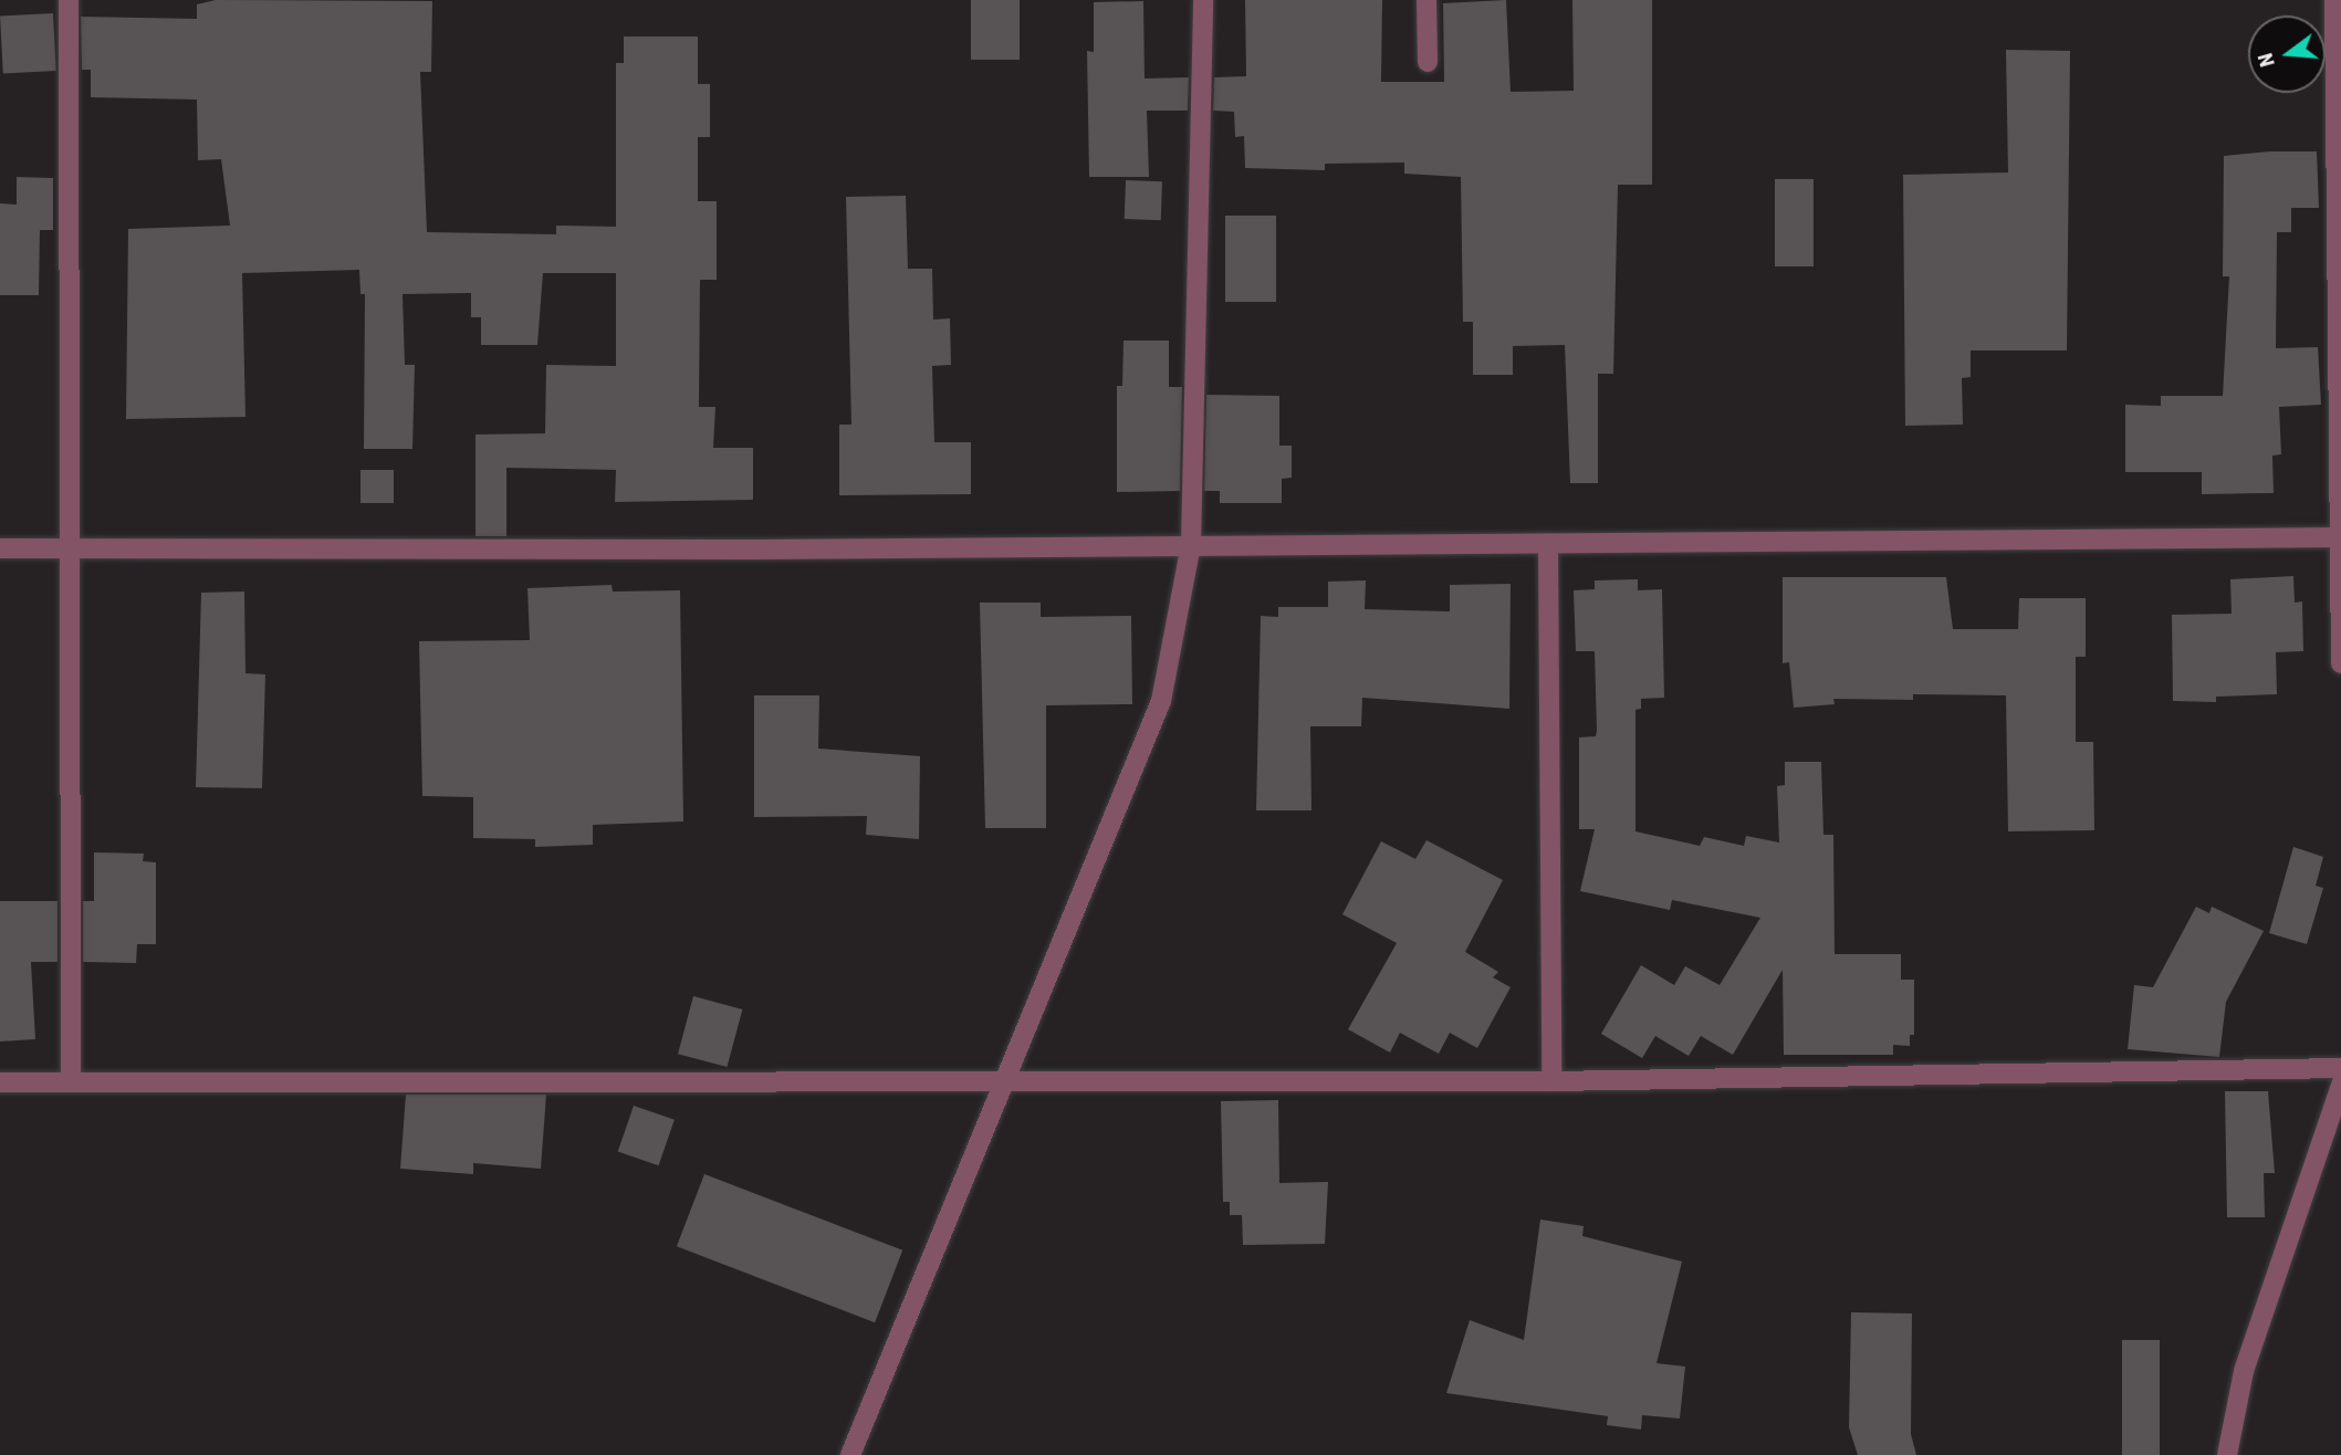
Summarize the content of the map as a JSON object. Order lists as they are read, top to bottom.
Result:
{
  "north": "left"
}
